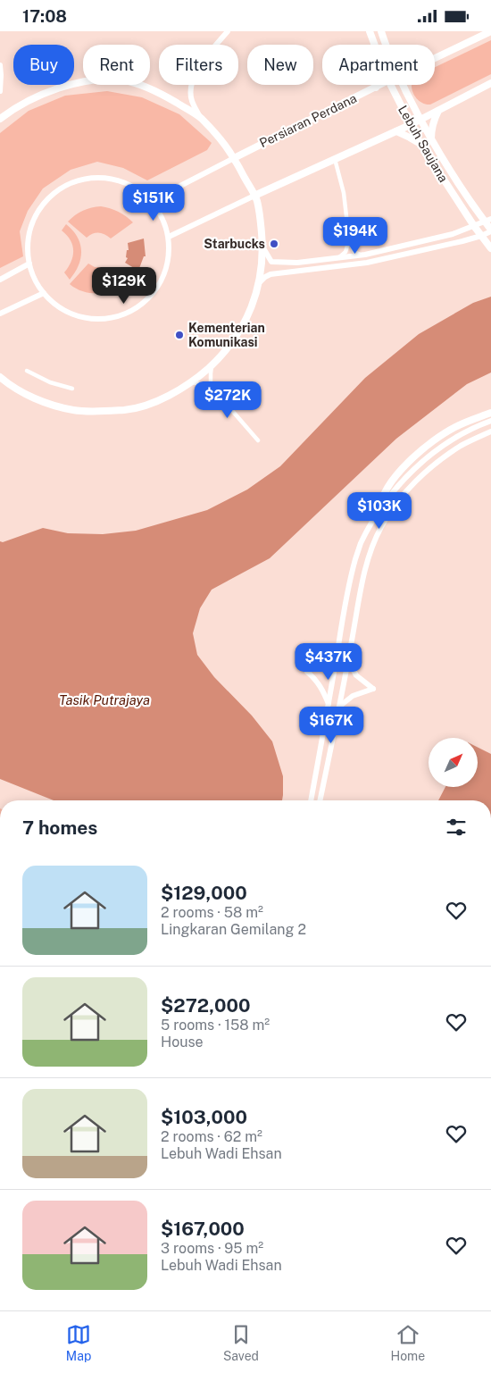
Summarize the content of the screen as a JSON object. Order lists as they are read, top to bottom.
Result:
{
  "streets": {
    "main road": ["Persiaran Perdana", "Lebuh Saujana"]
  },
  "water": ["Tasik Putrajaya"],
  "places": ["Starbucks", "Kementerian Komunikasi"],
  "north": "top right",
  "page": {
    "status": "17:08",
    "chip": [
      "Buy",
      "Rent",
      "Filters",
      "New",
      "Apartment"
    ],
    "price": [
      "$151K",
      "$194K",
      "$129K",
      "$272K",
      "$103K",
      "$437K",
      "$167K"
    ],
    "heading": "7 homes",
    "list": [
      {
        "name": "$129,000",
        "note": "2 rooms · 58 m² · Lingkaran Gemilang 2"
      },
      {
        "name": "$272,000",
        "note": "5 rooms · 158 m² · House"
      },
      {
        "name": "$103,000",
        "note": "2 rooms · 62 m² · Lebuh Wadi Ehsan"
      },
      {
        "name": "$167,000",
        "note": "3 rooms · 95 m² · Lebuh Wadi Ehsan"
      }
    ],
    "tabs": ["Map", "Saved", "Home"]
  }
}
